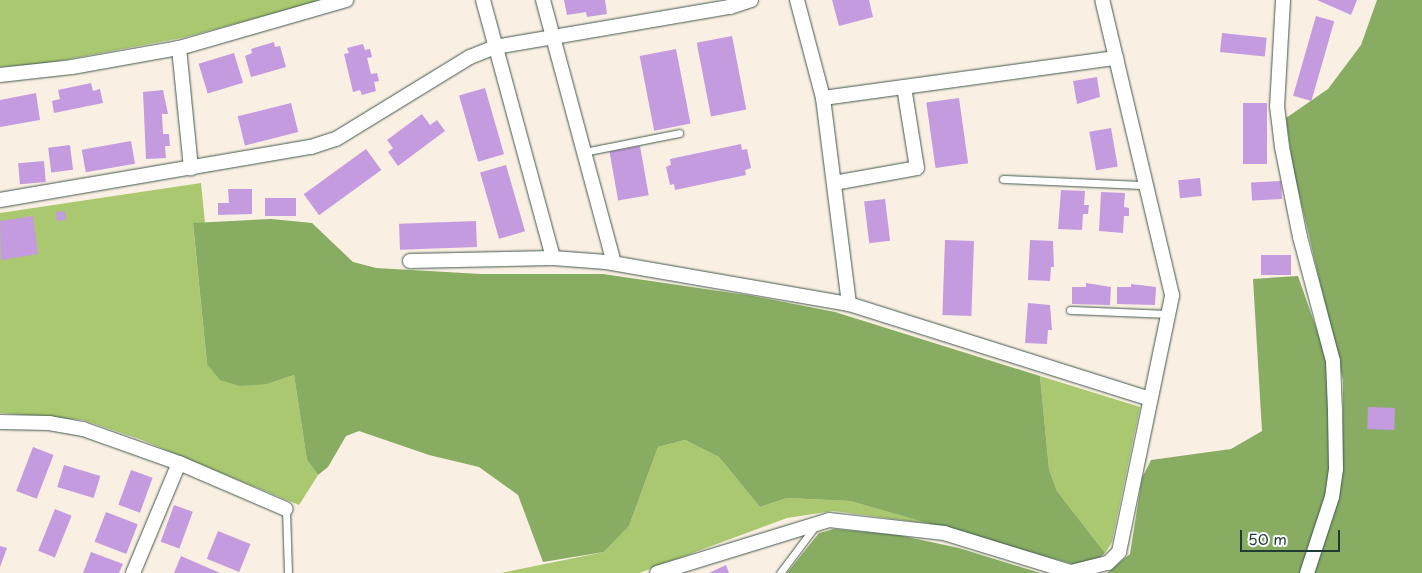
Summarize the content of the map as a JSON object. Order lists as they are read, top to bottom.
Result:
{
  "scale_bar": "50 m"
}
